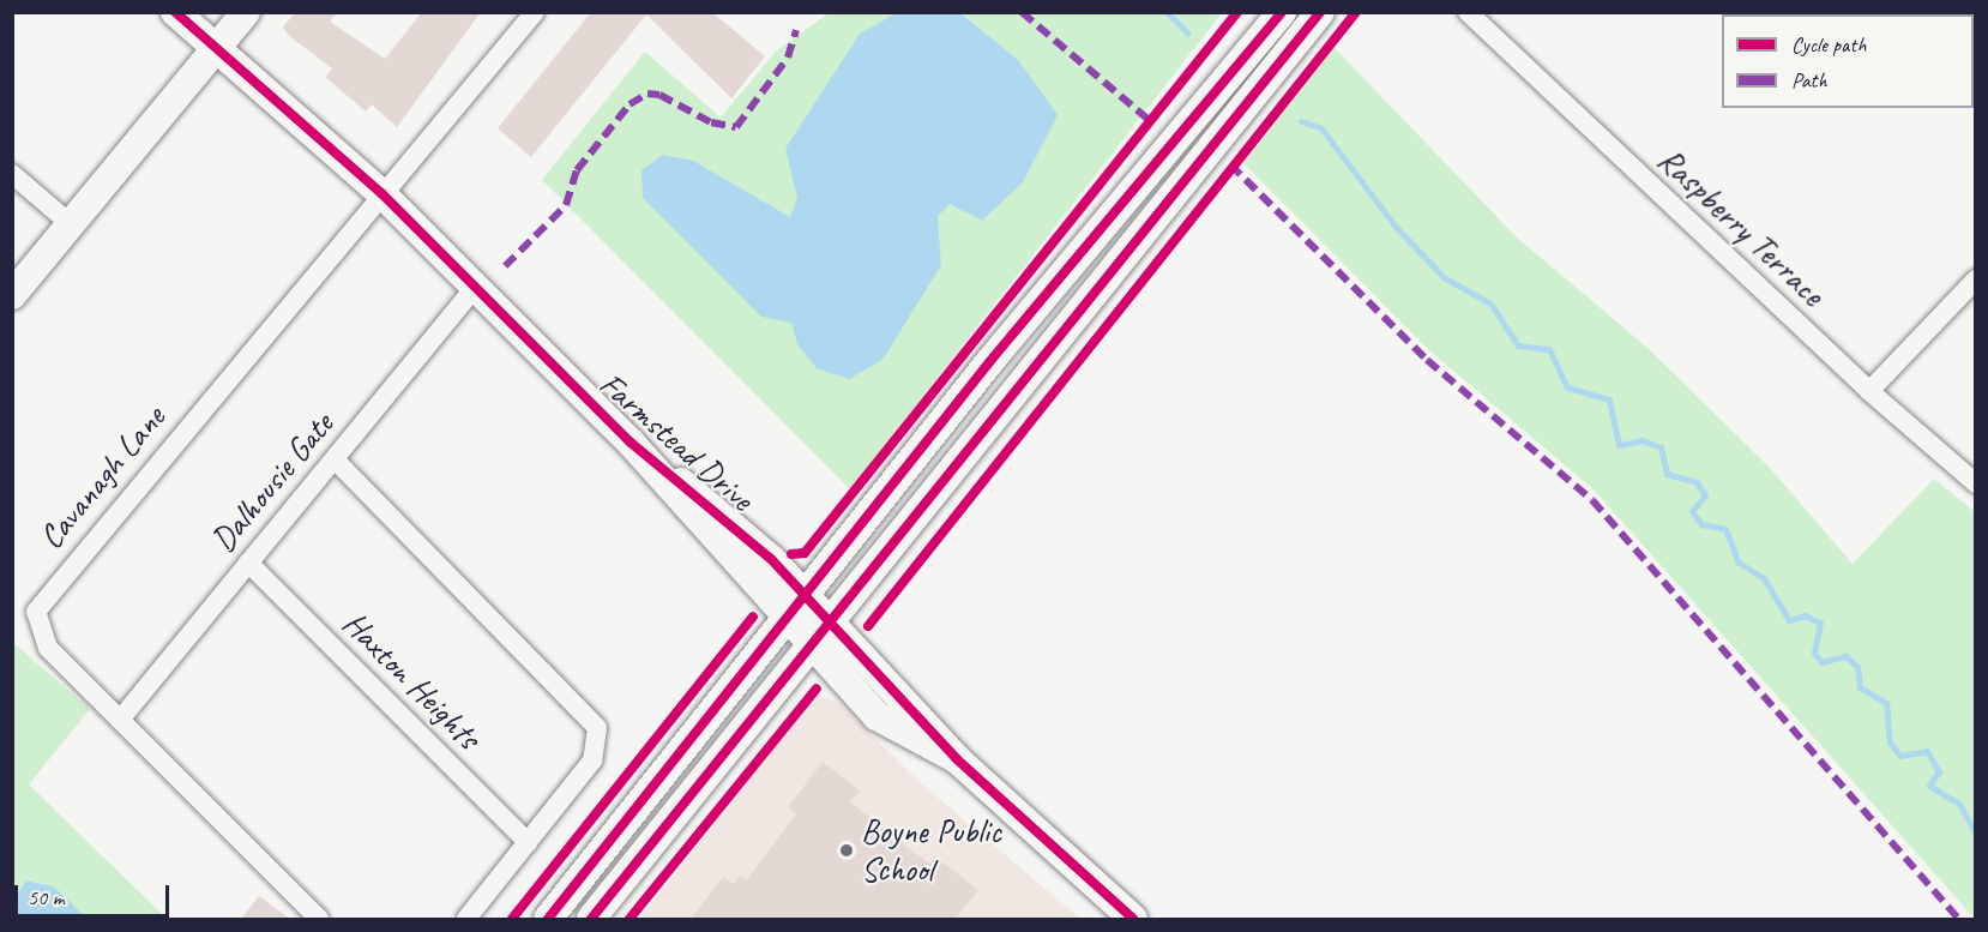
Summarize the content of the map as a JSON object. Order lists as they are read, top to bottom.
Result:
{
  "streets": {
    "main road": ["Farmstead Drive"],
    "street": [
      "Raspberry Terrace",
      "Cavanagh Lane",
      "Dalhousie Gate",
      "Haxton Heights"
    ]
  },
  "crossings": [
    ["Farmstead Drive", "Cavanagh Lane"],
    ["Farmstead Drive", "Dalhousie Gate"],
    ["Cavanagh Lane", "Dalhousie Gate"],
    ["Dalhousie Gate", "Haxton Heights"]
  ],
  "places": ["Boyne Public School"],
  "legend": ["Cycle path", "Path"],
  "scale_bar": "50 m"
}
